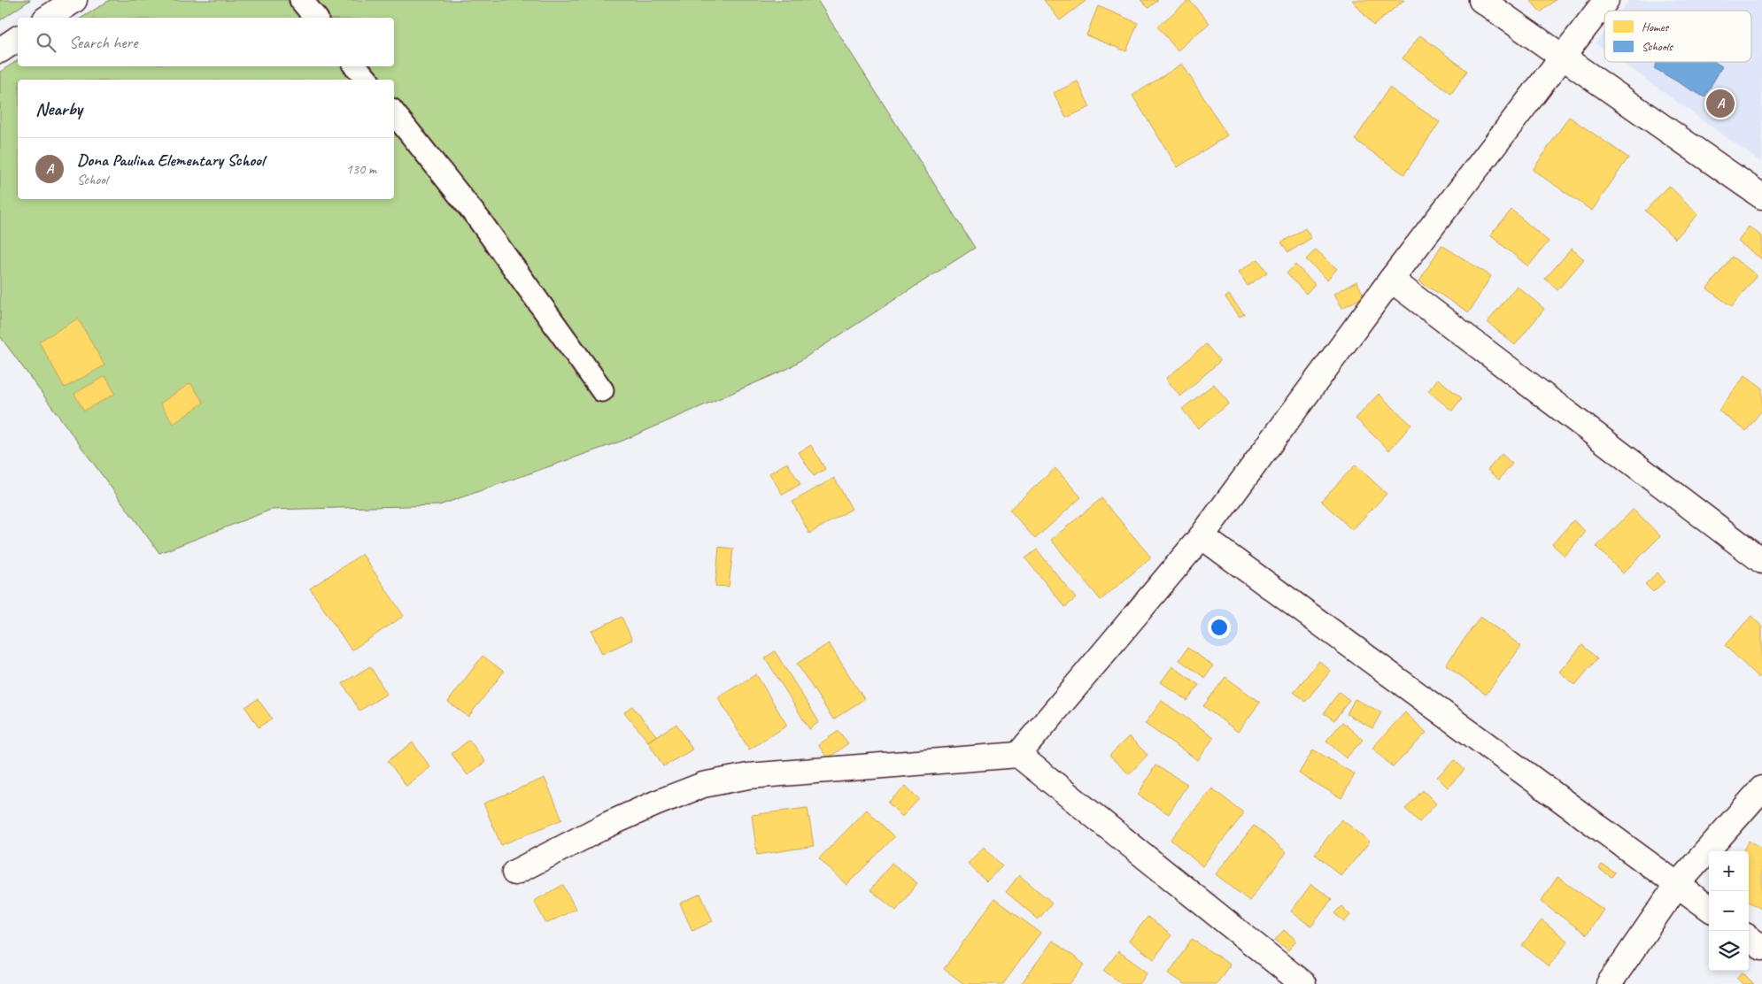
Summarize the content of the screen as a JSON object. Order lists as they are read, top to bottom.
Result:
{
  "legend": ["Homes", "Schools"],
  "page": {
    "search": "Search here",
    "heading": "Nearby",
    "pins": "A",
    "list": [
      {
        "mark": "A",
        "name": "Dona Paulina Elementary School",
        "note": "School",
        "value": "130 m"
      }
    ],
    "map_buttons": ["+", "−"]
  }
}
